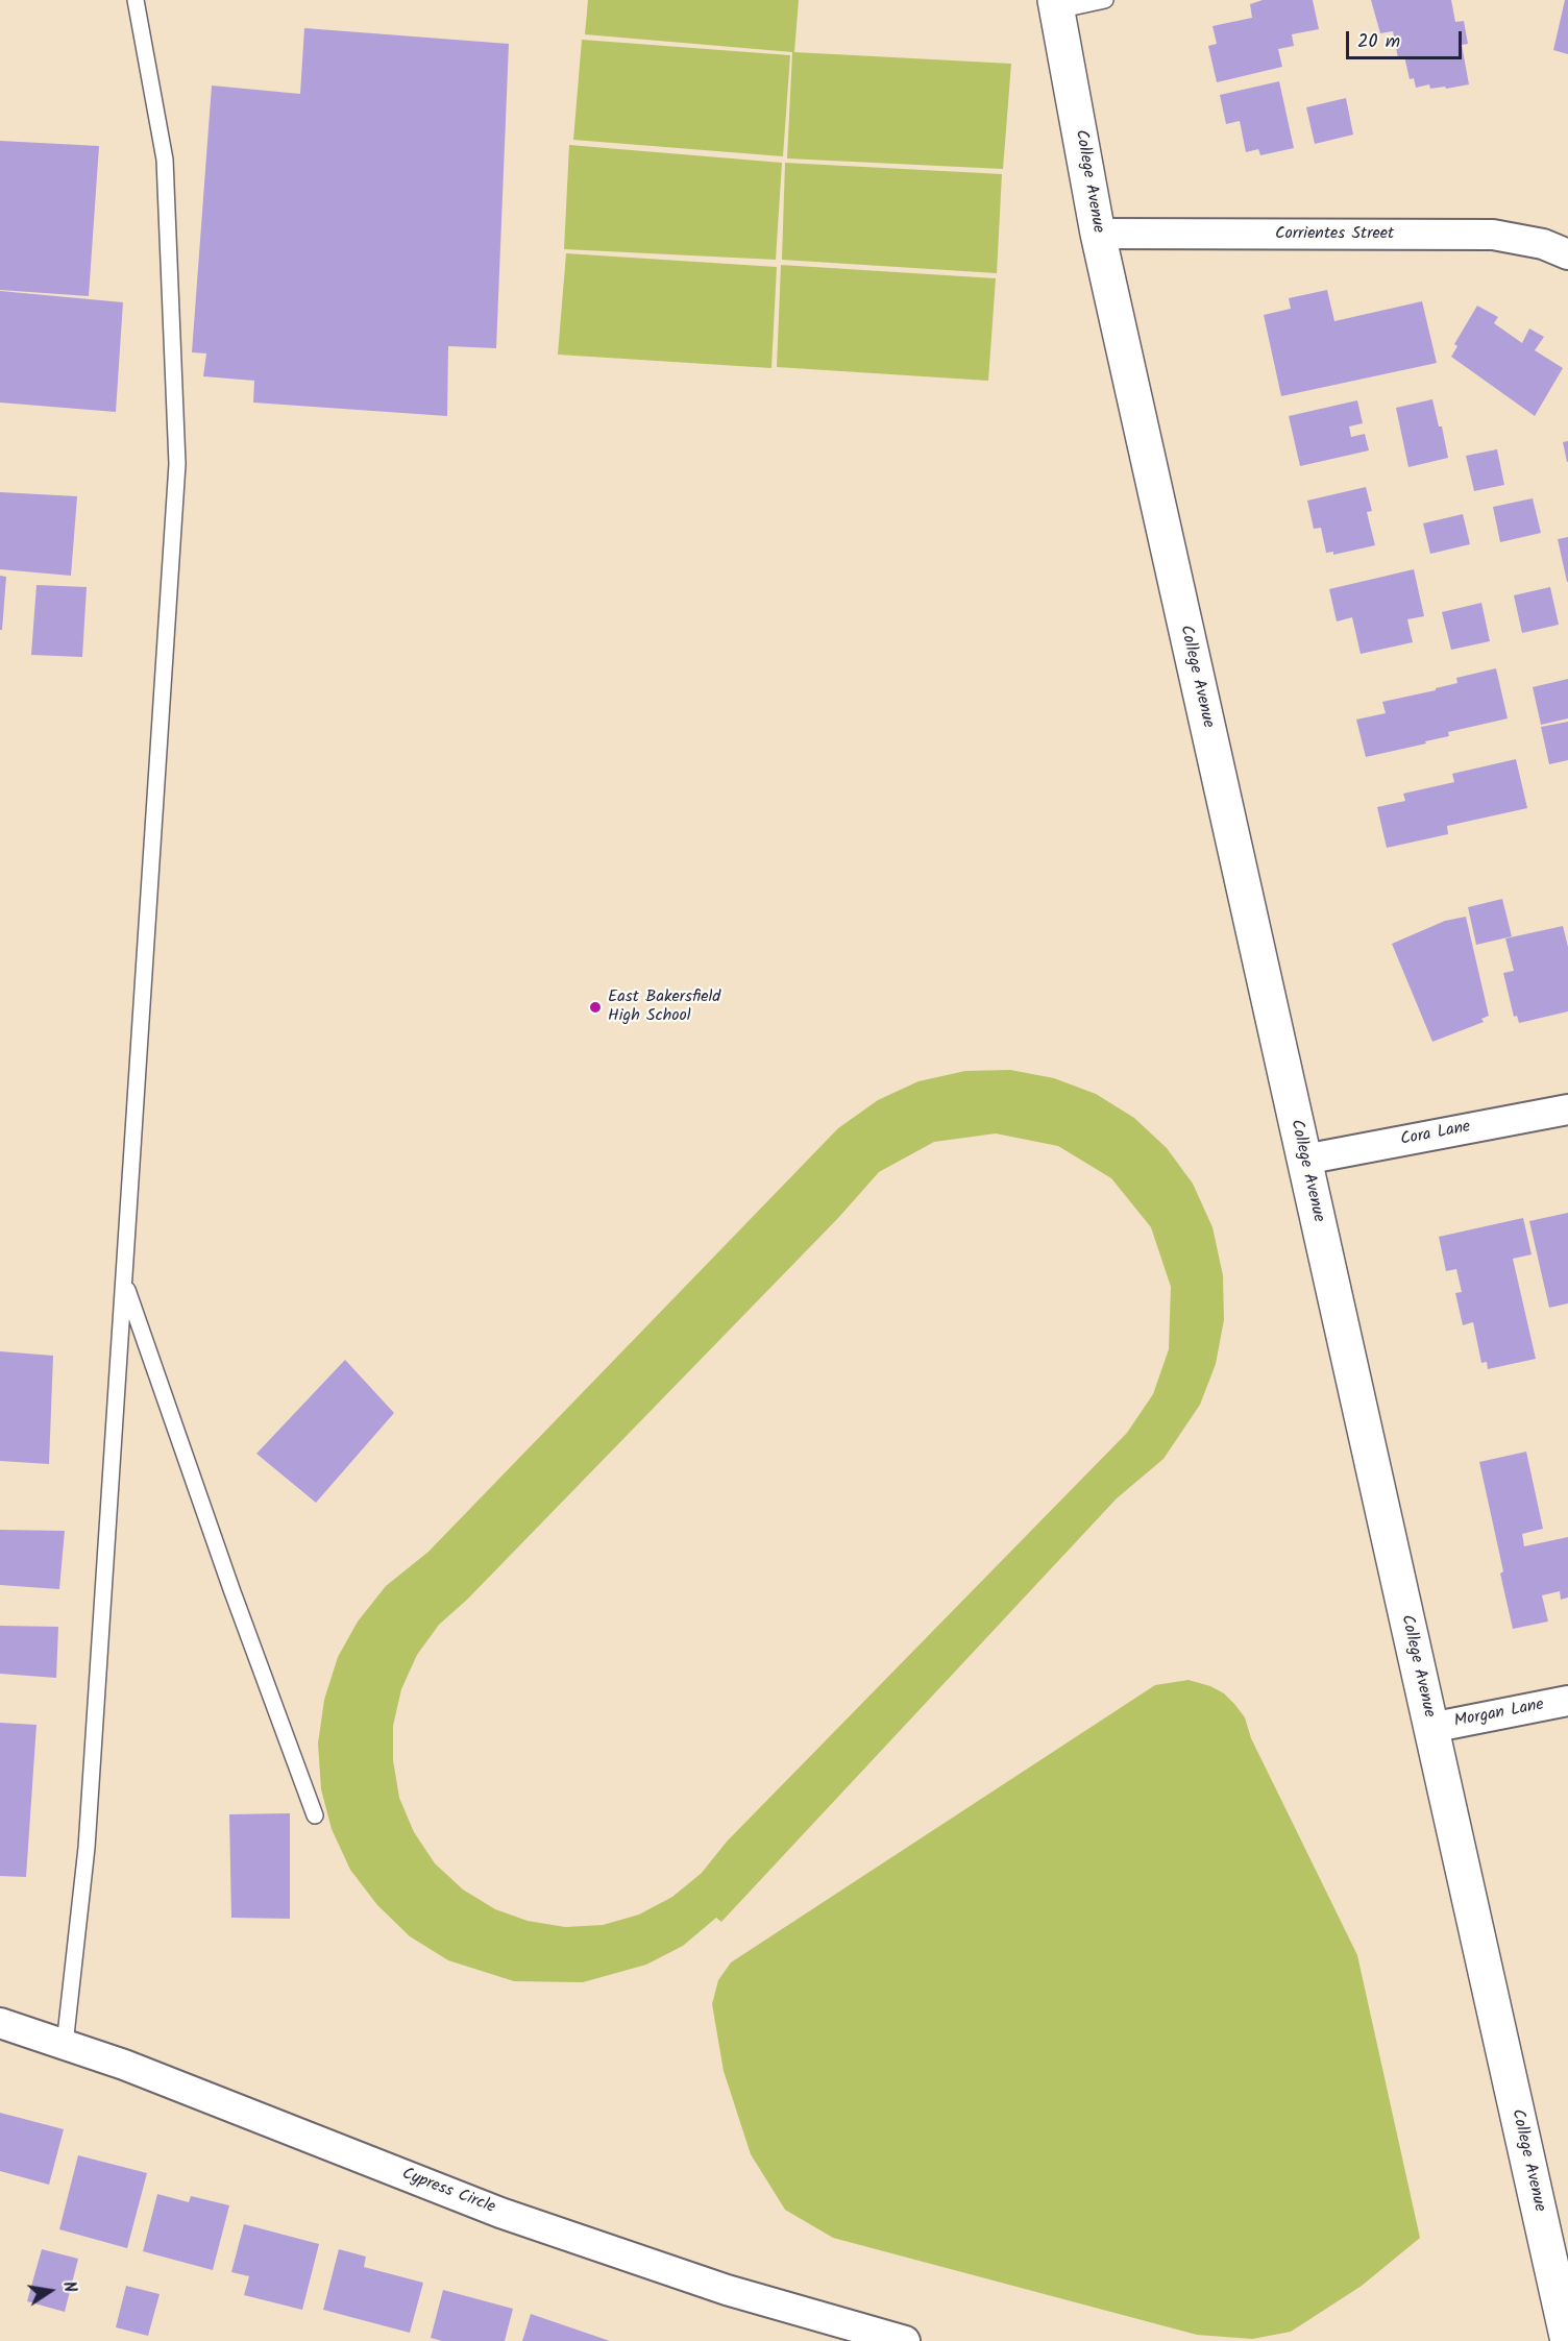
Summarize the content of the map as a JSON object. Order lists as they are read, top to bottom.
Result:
{
  "streets": {
    "street": [
      "College Avenue",
      "Corrientes Street",
      "Cora Lane",
      "Morgan Lane",
      "Cypress Circle"
    ]
  },
  "crossings": [
    ["College Avenue", "Corrientes Street"],
    ["College Avenue", "Cora Lane"],
    ["College Avenue", "Morgan Lane"]
  ],
  "places": ["East Bakersfield High School"],
  "scale_bar": "20 m",
  "north": "right"
}
